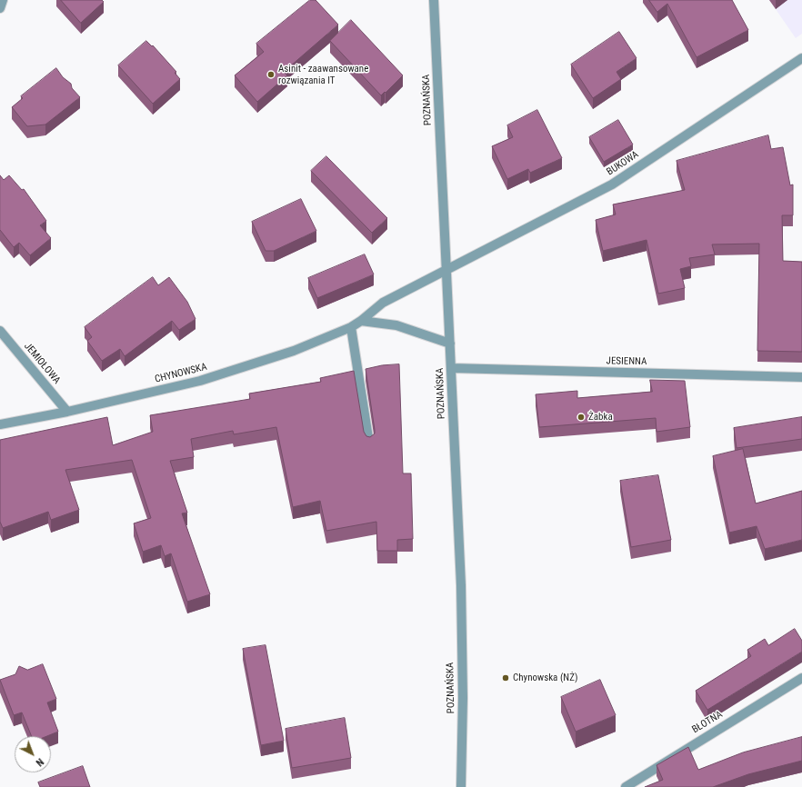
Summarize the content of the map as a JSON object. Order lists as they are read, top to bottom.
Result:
{
  "streets": {
    "street": [
      "POZNAŃSKA",
      "BUKOWA",
      "JESIENNA",
      "JEMIOŁOWA",
      "CHYNOWSKA",
      "BŁOTNA"
    ]
  },
  "crossings": [
    ["POZNAŃSKA", "BUKOWA"],
    ["POZNAŃSKA", "JESIENNA"],
    ["POZNAŃSKA", "CHYNOWSKA"],
    ["BUKOWA", "CHYNOWSKA"],
    ["JEMIOŁOWA", "CHYNOWSKA"]
  ],
  "places": ["Asinit - zaawansowane rozwiązania IT", "Żabka", "Chynowska (NŻ)"],
  "north": "bottom right"
}
